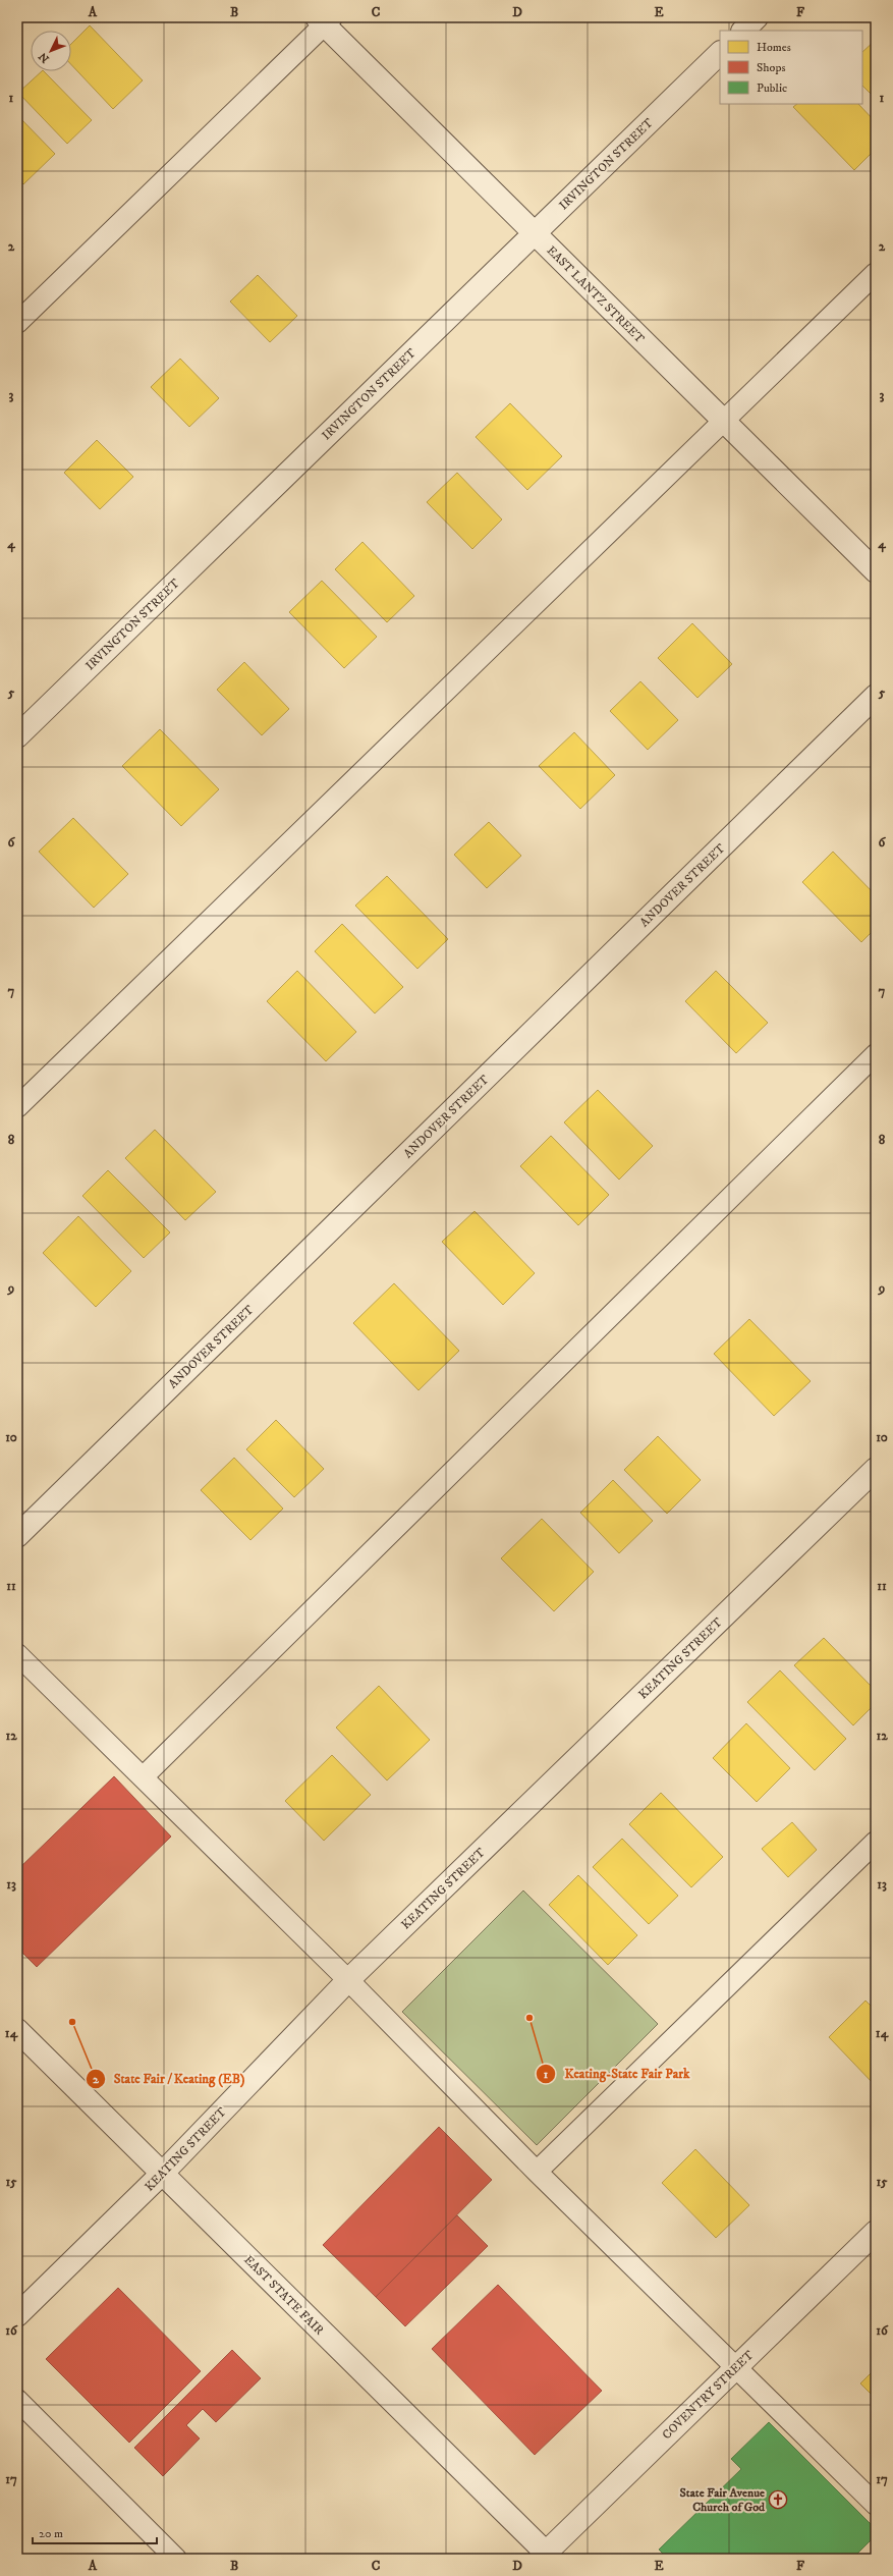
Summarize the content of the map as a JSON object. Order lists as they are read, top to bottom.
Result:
{
  "streets": {
    "street": [
      "IRVINGTON STREET",
      "EAST LANTZ STREET",
      "ANDOVER STREET",
      "KEATING STREET",
      "EAST STATE FAIR",
      "COVENTRY STREET"
    ]
  },
  "crossings": [
    ["IRVINGTON STREET", "EAST LANTZ STREET"],
    ["KEATING STREET", "EAST STATE FAIR"],
    ["EAST STATE FAIR", "COVENTRY STREET"]
  ],
  "places": {
    "other": ["Keating-State Fair Park", "State Fair / Keating (EB)"],
    "church": ["State Fair Avenue Church of God"]
  },
  "legend": ["Homes", "Shops", "Public"],
  "scale_bar": "20 m",
  "north": "bottom left",
  "grid": {
    "columns": [
      "A",
      "B",
      "C",
      "D",
      "E",
      "F"
    ],
    "rows": [
      "1",
      "2",
      "3",
      "4",
      "5",
      "6",
      "7",
      "8",
      "9",
      "10",
      "11",
      "12",
      "13",
      "14",
      "15",
      "16",
      "17"
    ]
  }
}
